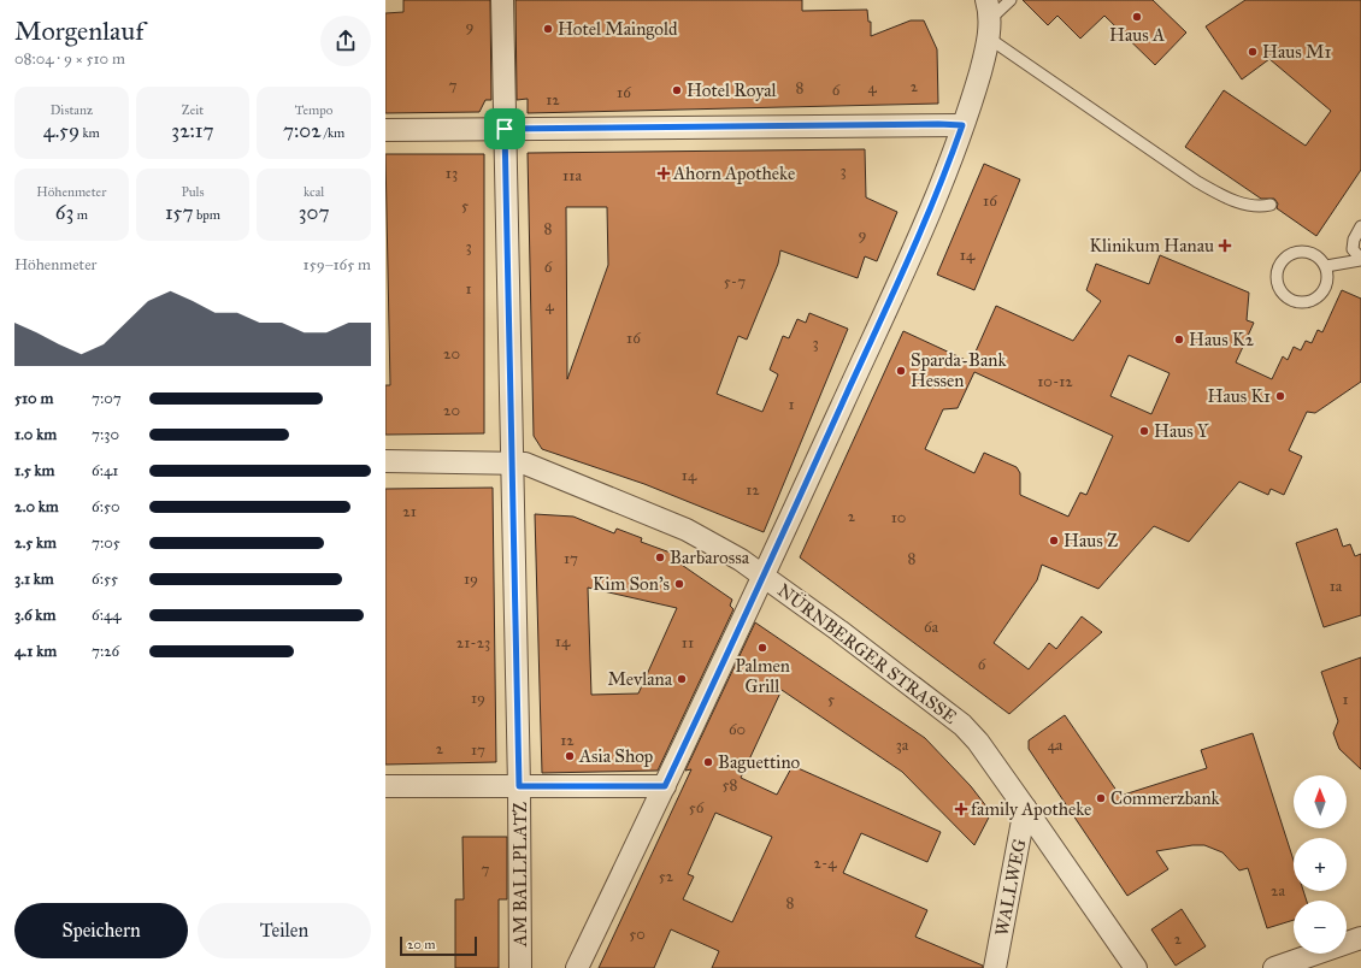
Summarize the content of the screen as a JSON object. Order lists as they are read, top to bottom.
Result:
{
  "streets": {
    "street": ["NÜRNBERGER STRASSE", "AM BALLPLATZ", "WALLWEG"]
  },
  "crossings": [
    ["NÜRNBERGER STRASSE", "AM BALLPLATZ"],
    ["NÜRNBERGER STRASSE", "WALLWEG"]
  ],
  "places": {
    "other": [
      "Haus A",
      "Hotel Maingold",
      "Haus M1",
      "Hotel Royal",
      "Haus K2",
      "Sparda-Bank Hessen",
      "Haus K1",
      "Haus Y",
      "Haus Z",
      "Barbarossa",
      "Kim Son's",
      "Palmen Grill",
      "Mevlana",
      "Asia Shop",
      "Baguettino",
      "Commerzbank"
    ],
    "health": ["Ahorn Apotheke", "Klinikum Hanau", "family Apotheke"]
  },
  "house_numbers": [
    "9",
    "7",
    "2",
    "8",
    "4",
    "6",
    "16",
    "12",
    "3",
    "13",
    "11a",
    "16",
    "5",
    "8",
    "9",
    "3",
    "14",
    "6",
    "5-7",
    "1",
    "4",
    "16",
    "3",
    "20",
    "10-12",
    "1",
    "20",
    "14",
    "12",
    "21",
    "2",
    "10",
    "17",
    "8",
    "19",
    "1a",
    "6a",
    "14",
    "21-23",
    "11",
    "6",
    "19",
    "5",
    "1",
    "60",
    "12",
    "3a",
    "4a",
    "2",
    "17",
    "58",
    "56",
    "2-4",
    "7",
    "52",
    "2a",
    "8",
    "50",
    "2"
  ],
  "scale_bar": "20 m",
  "north": "top",
  "page": {
    "heading": ["Morgenlauf", "08:04 · 9 × 510 m"],
    "stats": [
      ["Distanz", "4.59 km"],
      ["Zeit", "32:17"],
      ["Tempo", "7:02 /km"],
      ["Höhenmeter", "63 m"],
      ["Puls", "157 bpm"],
      ["kcal", "307"]
    ],
    "chart": ["Höhenmeter", "159–165 m"],
    "list": [
      {
        "name": "510 m",
        "note": "7:07"
      },
      {
        "name": "1.0 km",
        "note": "7:30"
      },
      {
        "name": "1.5 km",
        "note": "6:41"
      },
      {
        "name": "2.0 km",
        "note": "6:50"
      },
      {
        "name": "2.5 km",
        "note": "7:05"
      },
      {
        "name": "3.1 km",
        "note": "6:55"
      },
      {
        "name": "3.6 km",
        "note": "6:44"
      },
      {
        "name": "4.1 km",
        "note": "7:26"
      }
    ],
    "map_buttons": ["+", "−"],
    "buttons": ["Speichern", "Teilen"],
    "scale": "20 m"
  }
}
